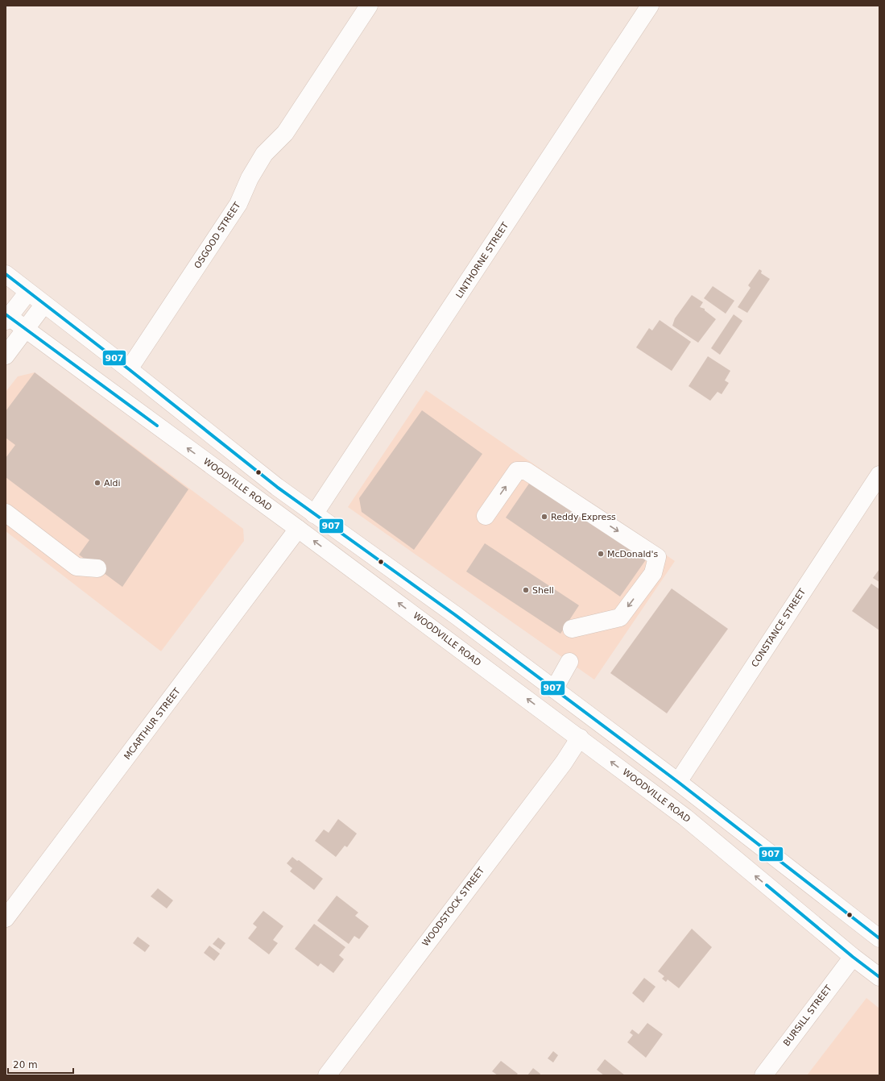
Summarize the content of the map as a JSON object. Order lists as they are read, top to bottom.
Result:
{
  "streets": {
    "street": [
      "OSGOOD STREET",
      "LINTHORNE STREET",
      "WOODVILLE ROAD",
      "CONSTANCE STREET",
      "MCARTHUR STREET",
      "WOODSTOCK STREET",
      "BURSILL STREET"
    ]
  },
  "crossings": [
    ["WOODVILLE ROAD", "MCARTHUR STREET"],
    ["WOODVILLE ROAD", "WOODSTOCK STREET"],
    ["WOODVILLE ROAD", "BURSILL STREET"]
  ],
  "places": [
    "Aldi",
    "Reddy Express",
    "McDonald's",
    "Shell"
  ],
  "lines": ["transit line 907"],
  "scale_bar": "20 m"
}
